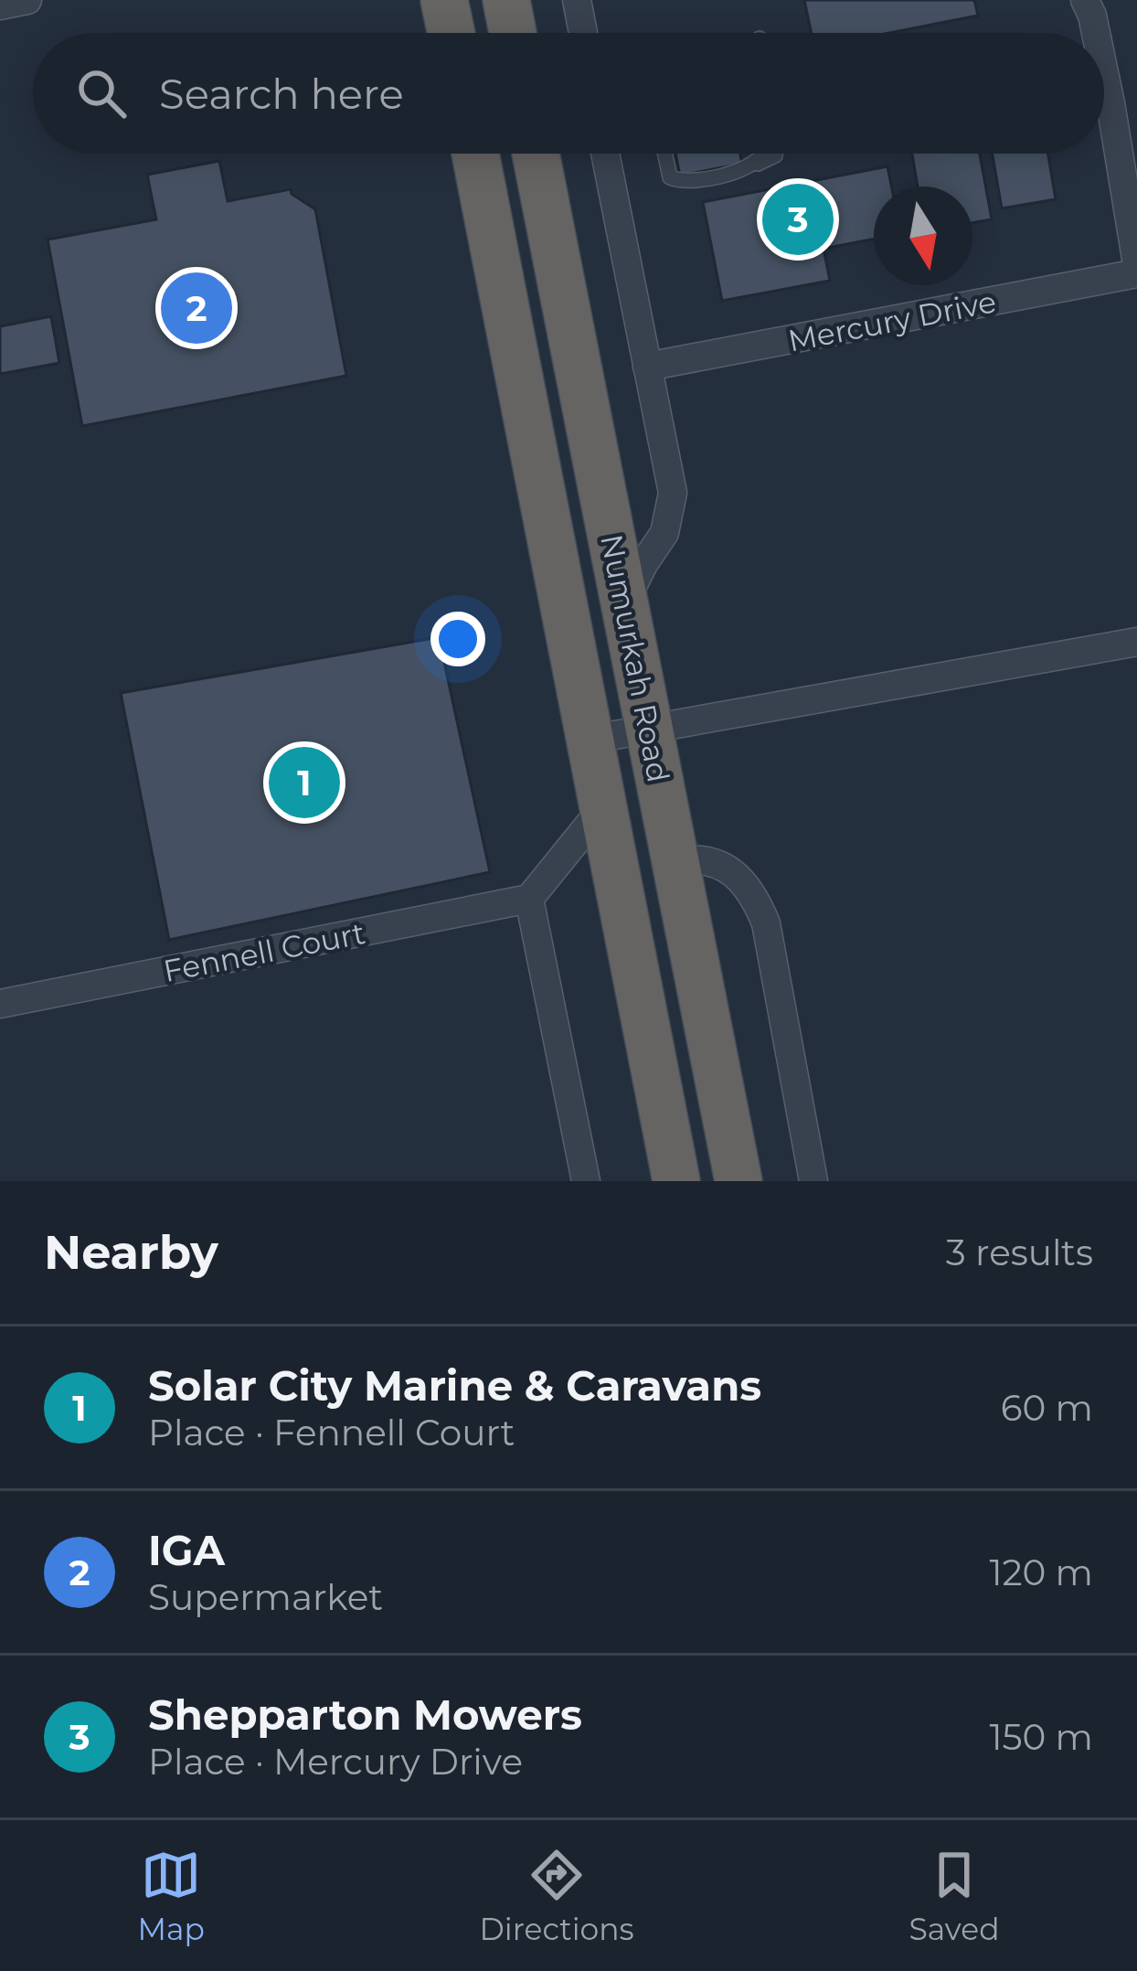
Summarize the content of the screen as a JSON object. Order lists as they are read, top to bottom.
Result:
{
  "streets": {
    "highway": ["Numurkah Road"],
    "street": ["Mercury Drive", "Fennell Court"]
  },
  "north": "bottom",
  "page": {
    "search": "Search here",
    "pins": ["3", "2", "1"],
    "heading": ["Nearby", "3 results"],
    "list": [
      {
        "mark": "1",
        "name": "Solar City Marine & Caravans",
        "note": "Place · Fennell Court",
        "value": "60 m"
      },
      {
        "mark": "2",
        "name": "IGA",
        "note": "Supermarket",
        "value": "120 m"
      },
      {
        "mark": "3",
        "name": "Shepparton Mowers",
        "note": "Place · Mercury Drive",
        "value": "150 m"
      }
    ],
    "nav": ["Map", "Directions", "Saved"]
  }
}
